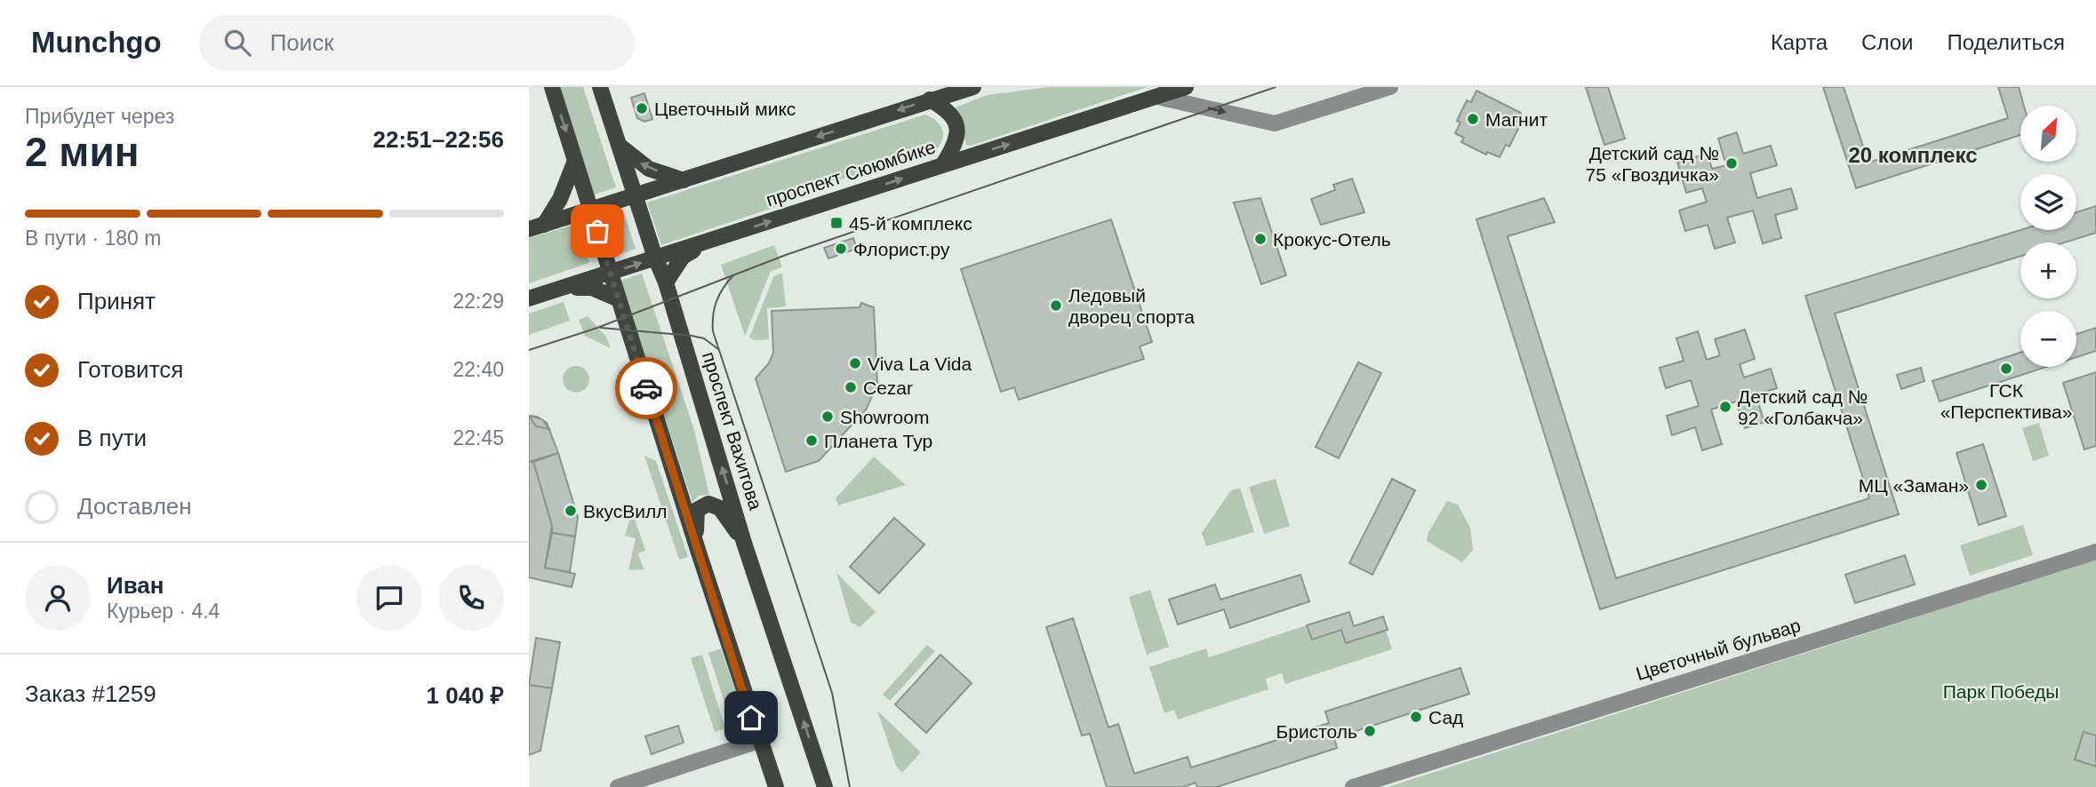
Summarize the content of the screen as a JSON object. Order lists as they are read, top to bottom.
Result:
{
  "streets": {
    "main road": ["проспект Сююмбике", "проспект Вахитова"],
    "street": ["Цветочный бульвар"]
  },
  "crossings": [
    ["проспект Сююмбике", "проспект Вахитова"]
  ],
  "districts": ["20 комплекс"],
  "parks": ["Парк Победы"],
  "places": {
    "other": [
      "Цветочный микс",
      "Магнит",
      "Детский сад № 75 «Гвоздичка»",
      "Крокус-Отель",
      "Флорист.ру",
      "Ледовый дворец спорта",
      "Viva La Vida",
      "ГСК «Перспектива»",
      "Cezar",
      "Детский сад № 92 «Голбакча»",
      "Showroom",
      "Планета Тур",
      "МЦ «Заман»",
      "ВкусВилл",
      "Сад",
      "Бристоль"
    ],
    "transit": ["45-й комплекс"]
  },
  "north": "top right",
  "page": {
    "header": "Munchgo",
    "search": "Поиск",
    "nav": ["Карта", "Слои", "Поделиться"],
    "heading": ["2 мин", "Прибудет через", "22:51–22:56"],
    "panel": [
      "Иван",
      "Курьер · 4.4",
      "Заказ #1259",
      "1 040 ₽"
    ],
    "map_buttons": ["+", "−"],
    "bar": "В пути · 180 m",
    "list": [
      ["Принят", "22:29"],
      ["Готовится", "22:40"],
      ["В пути", "22:45"],
      "Доставлен"
    ]
  }
}
